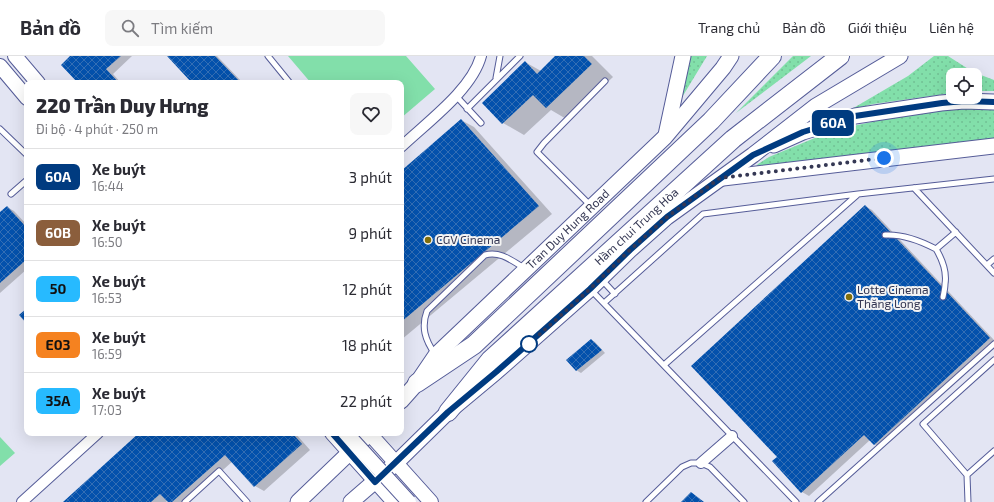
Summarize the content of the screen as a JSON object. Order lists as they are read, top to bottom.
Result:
{
  "streets": {
    "highway": ["Hầm chui Trung Hòa"],
    "main road": ["Tran Duy Hung Road"]
  },
  "crossings": [
    ["Hầm chui Trung Hòa", "Tran Duy Hung Road"]
  ],
  "places": ["CGV Cinema", "Lotte Cinema Thăng Long"],
  "lines": ["bus line 60A"],
  "page": {
    "header": "Bản đồ",
    "search": "Tìm kiếm",
    "nav": [
      "Trang chủ",
      "Bản đồ",
      "Giới thiệu",
      "Liên hệ"
    ],
    "on_map": "60A",
    "heading": ["220 Trần Duy Hưng", "Đi bộ · 4 phút · 250 m"],
    "list": [
      {
        "mark": "60A",
        "name": "Xe buýt",
        "note": "16:44",
        "value": "3 phút"
      },
      {
        "mark": "60B",
        "name": "Xe buýt",
        "note": "16:50",
        "value": "9 phút"
      },
      {
        "mark": "50",
        "name": "Xe buýt",
        "note": "16:53",
        "value": "12 phút"
      },
      {
        "mark": "E03",
        "name": "Xe buýt",
        "note": "16:59",
        "value": "18 phút"
      },
      {
        "mark": "35A",
        "name": "Xe buýt",
        "note": "17:03",
        "value": "22 phút"
      }
    ]
  }
}
